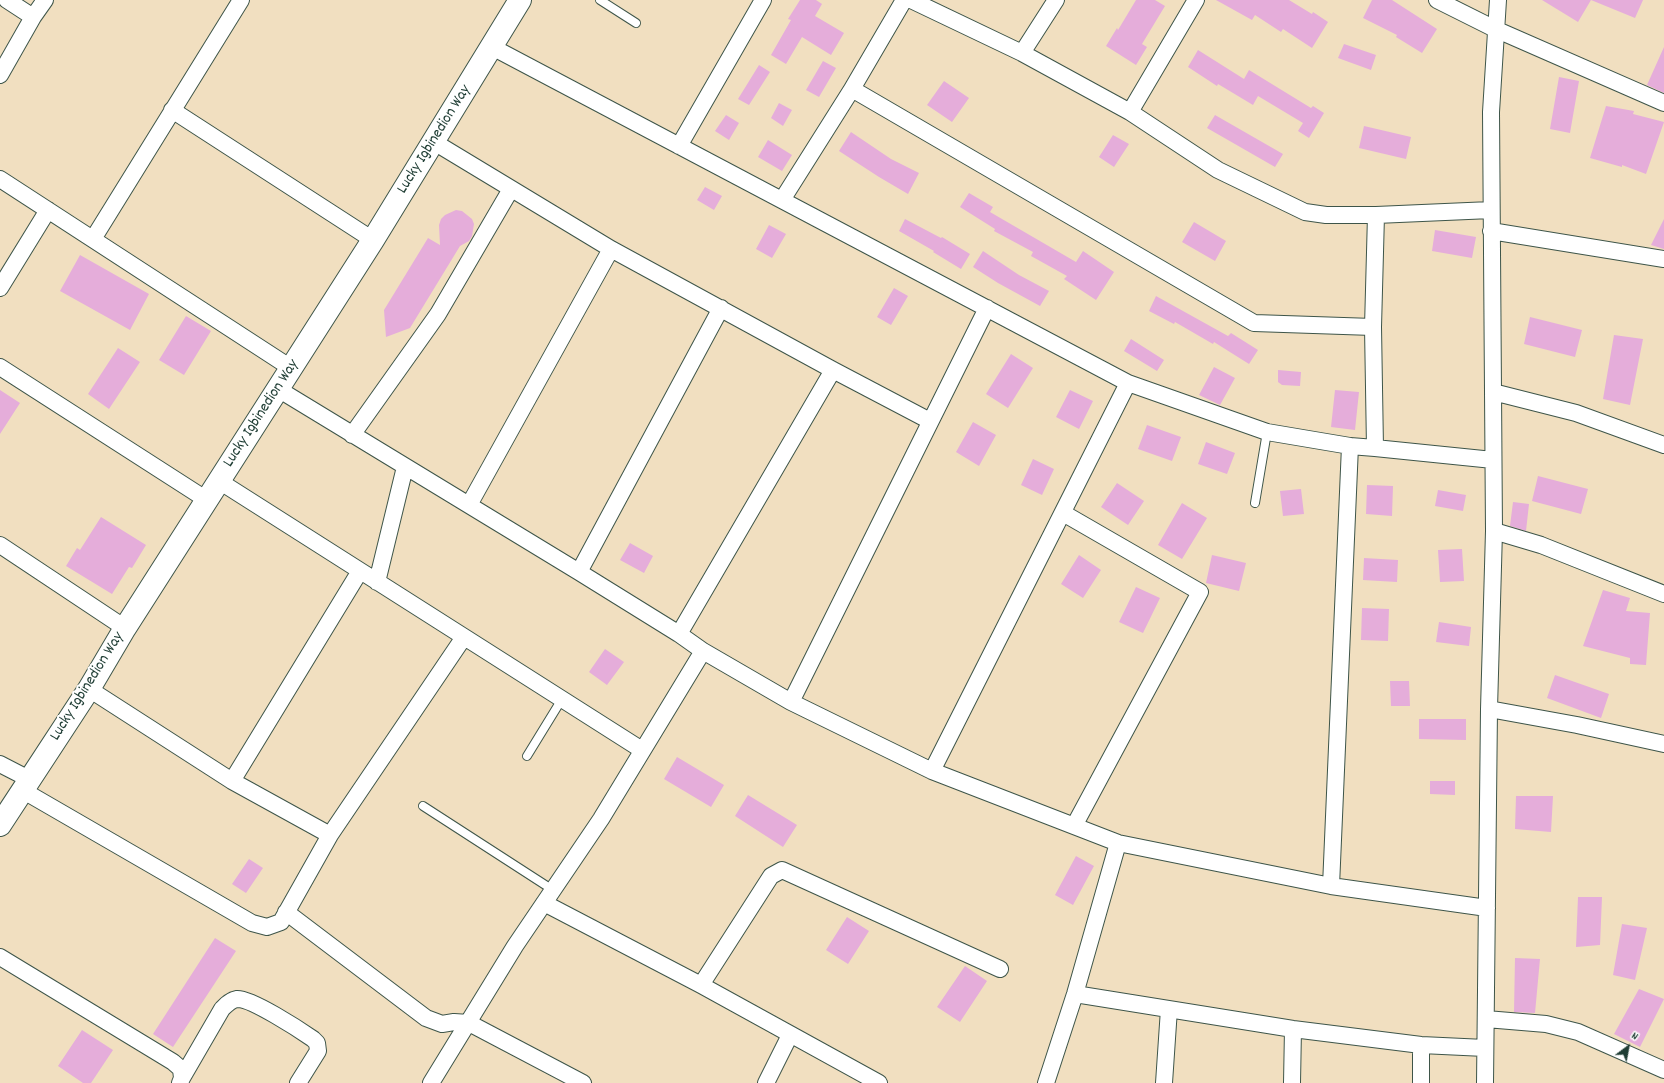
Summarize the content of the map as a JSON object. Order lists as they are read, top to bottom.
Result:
{
  "streets": {
    "street": ["Lucky Igbinedion Way"]
  },
  "north": "top right"
}
